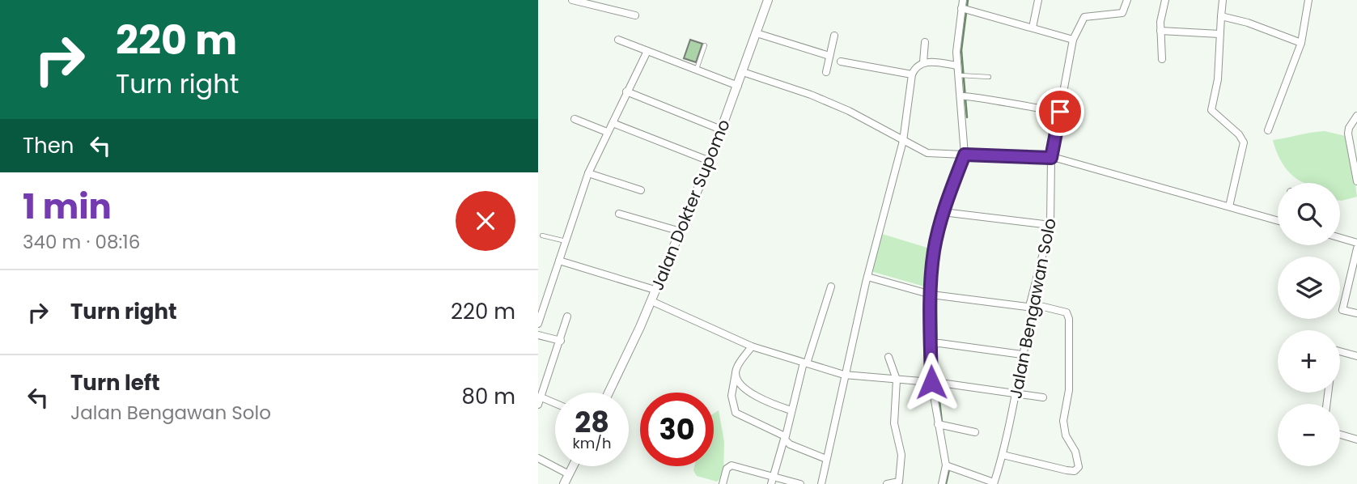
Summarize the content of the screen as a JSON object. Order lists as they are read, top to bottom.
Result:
{
  "streets": {
    "street": ["Jalan Dokter Supomo", "Jalan Bengawan Solo"]
  },
  "page": {
    "turn": ["220 m", "Turn right"],
    "then": "Then",
    "heading": ["1 min", "340 m · 08:16"],
    "map_buttons": ["+", "−"],
    "list": [
      {
        "name": "Turn right",
        "value": "220 m"
      },
      {
        "name": "Turn left",
        "note": "Jalan Bengawan Solo",
        "value": "80 m"
      }
    ],
    "speed": "28 km/h",
    "limit": "30"
  }
}
